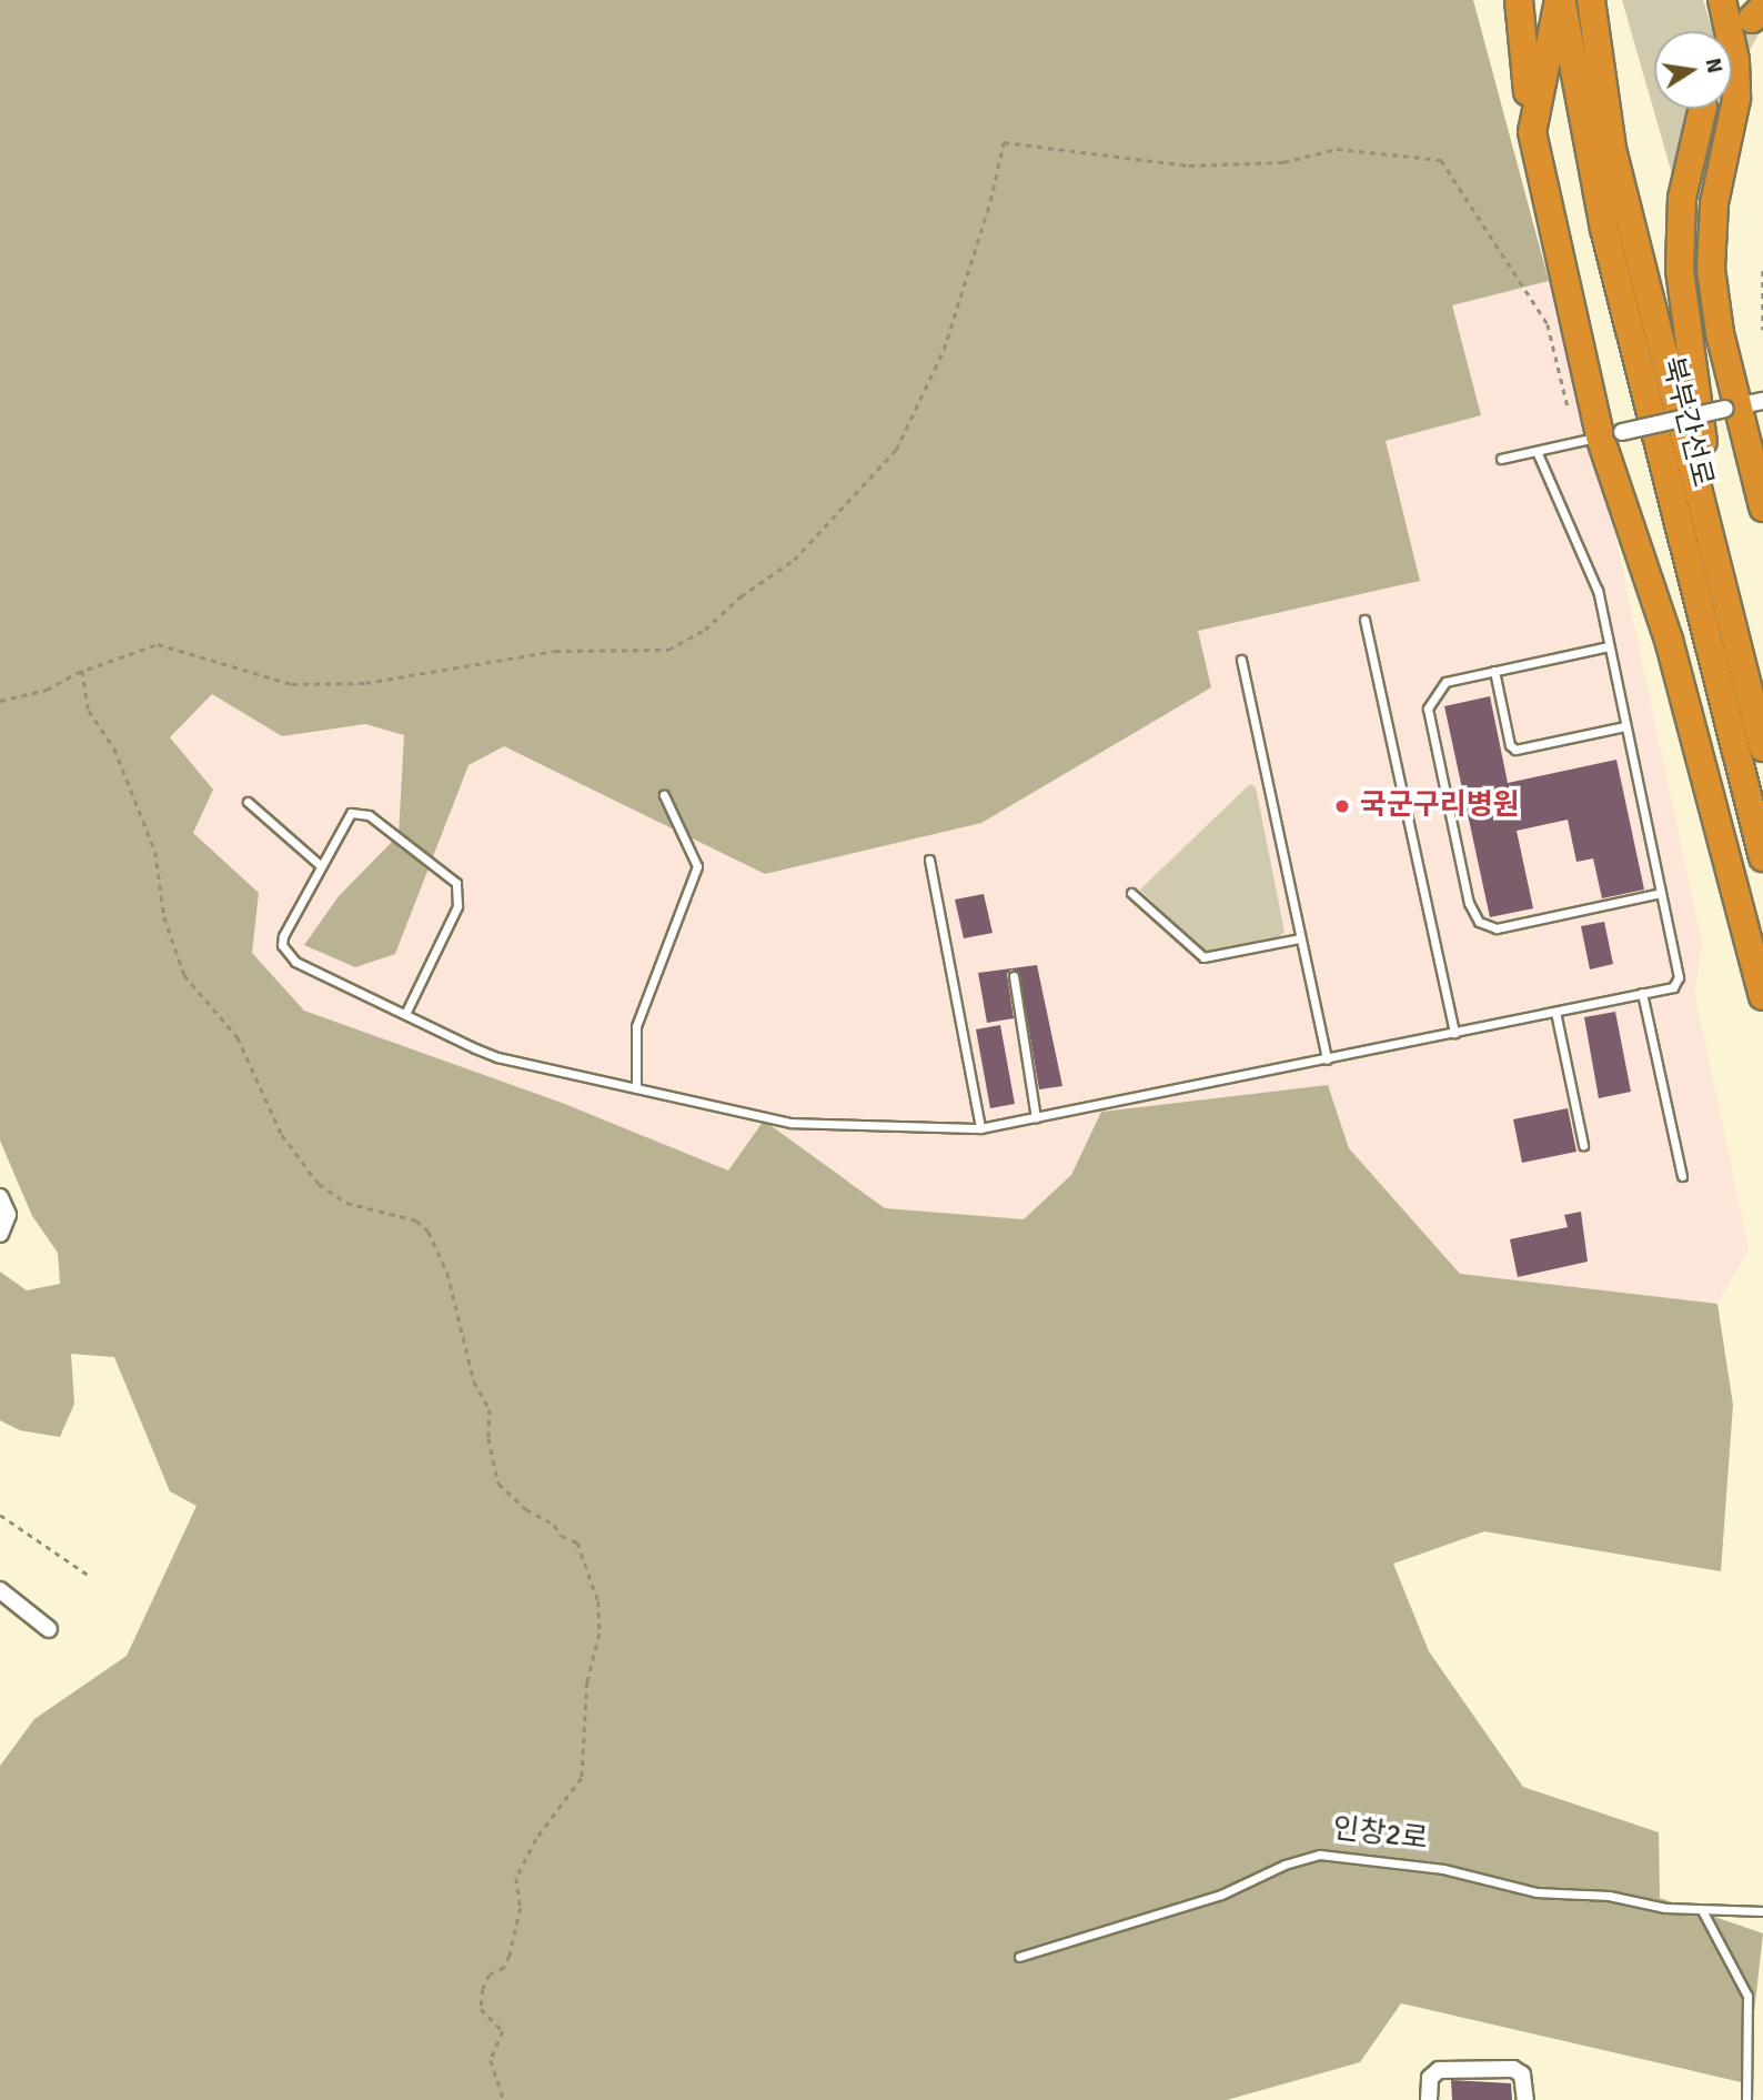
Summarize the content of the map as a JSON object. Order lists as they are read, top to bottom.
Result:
{
  "streets": {
    "highway": ["북부간선로"],
    "lane": ["인창2로"]
  },
  "places": ["국군구리병원"],
  "north": "right"
}
